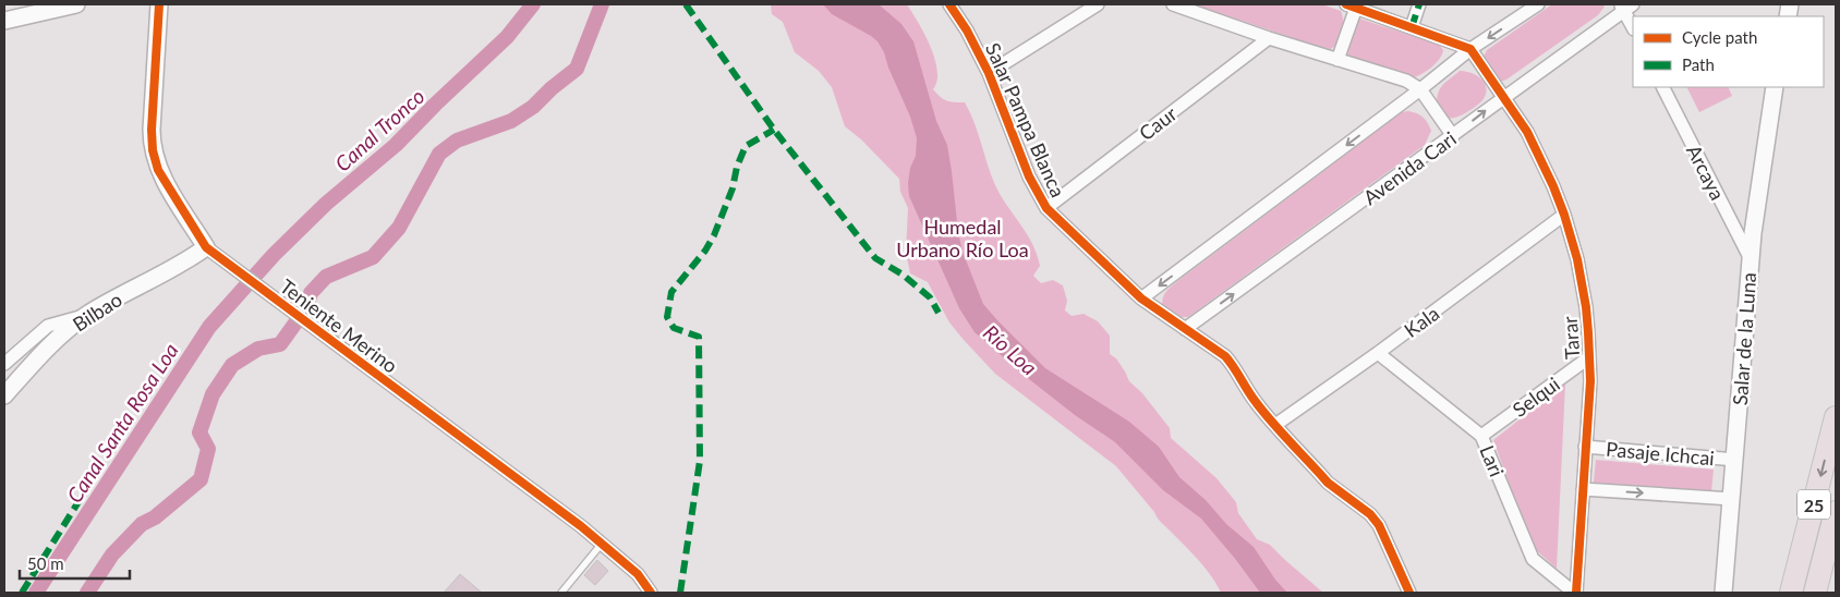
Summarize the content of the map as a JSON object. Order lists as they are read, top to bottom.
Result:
{
  "streets": {
    "highway": ["25"],
    "street": [
      "Salar Pampa Blanca",
      "Caur",
      "Avenida Cari",
      "Arcaya",
      "Bilbao",
      "Kala",
      "Teniente Merino",
      "Tarar",
      "Salar de la Luna",
      "Selqui",
      "Pasaje Ichcai",
      "Lari"
    ]
  },
  "crossings": [
    ["Salar Pampa Blanca", "Caur"],
    ["Salar Pampa Blanca", "Avenida Cari"],
    ["Salar Pampa Blanca", "Kala"],
    ["Avenida Cari", "Tarar"],
    ["Arcaya", "Salar de la Luna"],
    ["Bilbao", "Teniente Merino"],
    ["Kala", "Tarar"],
    ["Kala", "Lari"],
    ["Tarar", "Selqui"],
    ["Tarar", "Pasaje Ichcai"],
    ["Tarar", "Lari"],
    ["Salar de la Luna", "Pasaje Ichcai"],
    ["Selqui", "Lari"]
  ],
  "water": ["Canal Tronco", "Río Loa", "Canal Santa Rosa Loa"],
  "parks": ["Humedal Urbano Río Loa"],
  "legend": ["Cycle path", "Path"],
  "scale_bar": "50 m"
}
